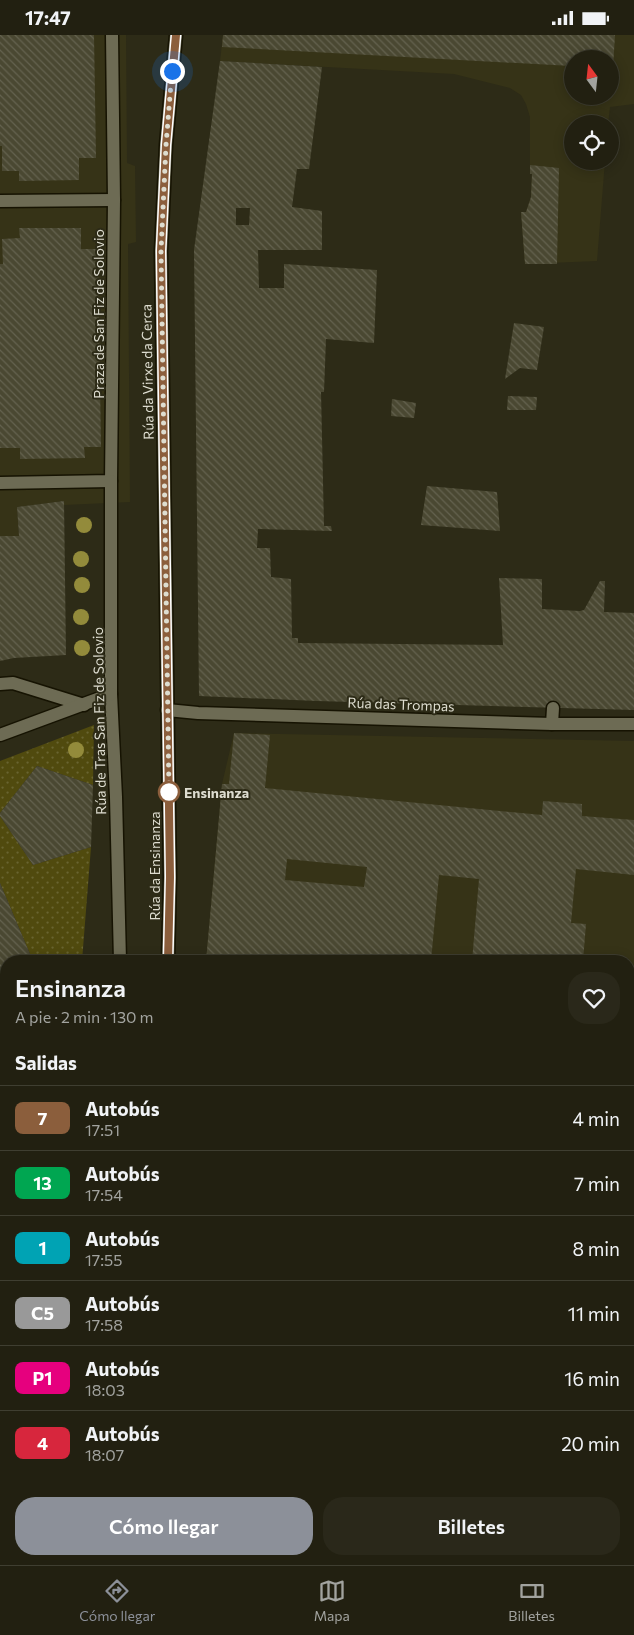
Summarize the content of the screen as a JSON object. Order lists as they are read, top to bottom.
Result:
{
  "streets": {
    "street": [
      "Praza de San Fiz de Solovio",
      "Rúa da Virxe da Cerca",
      "Rúa das Trompas",
      "Rúa de Tras San Fiz de Solovio",
      "Rúa da Ensinanza"
    ]
  },
  "crossings": [
    ["Praza de San Fiz de Solovio", "Rúa de Tras San Fiz de Solovio"],
    ["Rúa da Virxe da Cerca", "Rúa das Trompas"],
    ["Rúa da Virxe da Cerca", "Rúa da Ensinanza"],
    ["Rúa das Trompas", "Rúa da Ensinanza"]
  ],
  "places": ["Ensinanza"],
  "lines": ["bus line 7"],
  "north": "top",
  "page": {
    "status": "17:47",
    "heading": [
      ["Ensinanza", "A pie · 2 min · 130 m"],
      "Salidas"
    ],
    "list": [
      {
        "mark": "7",
        "name": "Autobús",
        "note": "17:51",
        "value": "4 min"
      },
      {
        "mark": "13",
        "name": "Autobús",
        "note": "17:54",
        "value": "7 min"
      },
      {
        "mark": "1",
        "name": "Autobús",
        "note": "17:55",
        "value": "8 min"
      },
      {
        "mark": "C5",
        "name": "Autobús",
        "note": "17:58",
        "value": "11 min"
      },
      {
        "mark": "P1",
        "name": "Autobús",
        "note": "18:03",
        "value": "16 min"
      },
      {
        "mark": "4",
        "name": "Autobús",
        "note": "18:07",
        "value": "20 min"
      }
    ],
    "buttons": ["Cómo llegar", "Billetes"],
    "tabs": ["Cómo llegar", "Mapa", "Billetes"]
  }
}
